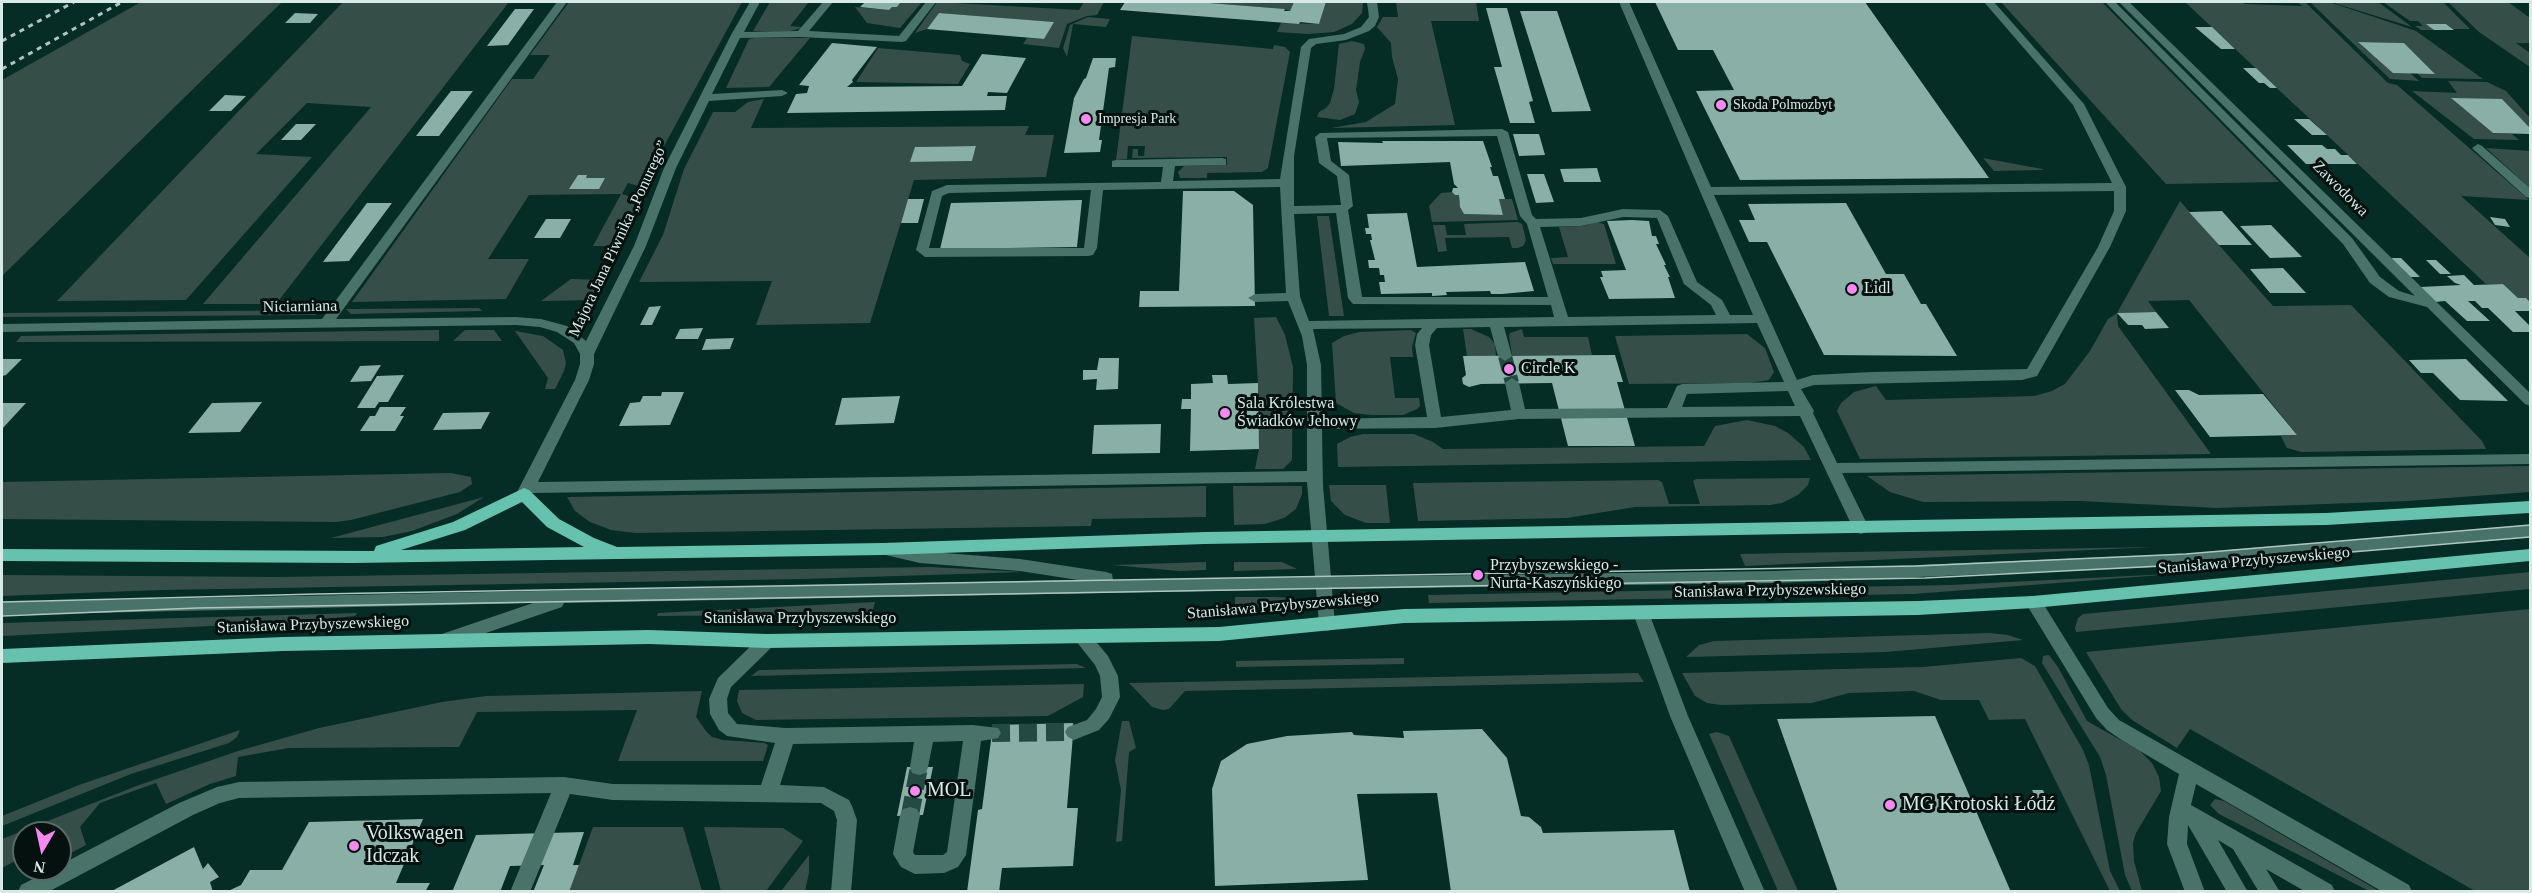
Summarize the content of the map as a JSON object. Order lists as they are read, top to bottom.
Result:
{
  "streets": {
    "main road": ["Stanisława Przybyszewskiego"],
    "street": ["Zawodowa", "Majora Jana Piwnika „Ponurego”", "Niciarniana"]
  },
  "crossings": [
    ["Majora Jana Piwnika „Ponurego”", "Niciarniana"]
  ],
  "places": [
    "Skoda Polmozbyt",
    "Impresja Park",
    "Lidl",
    "Circle K",
    "Sala Królestwa Świadków Jehowy",
    "Przybyszewskiego - Nurta-Kaszyńskiego",
    "MOL",
    "MG Krotoski Łódź",
    "Volkswagen Idczak"
  ],
  "north": "bottom"
}
